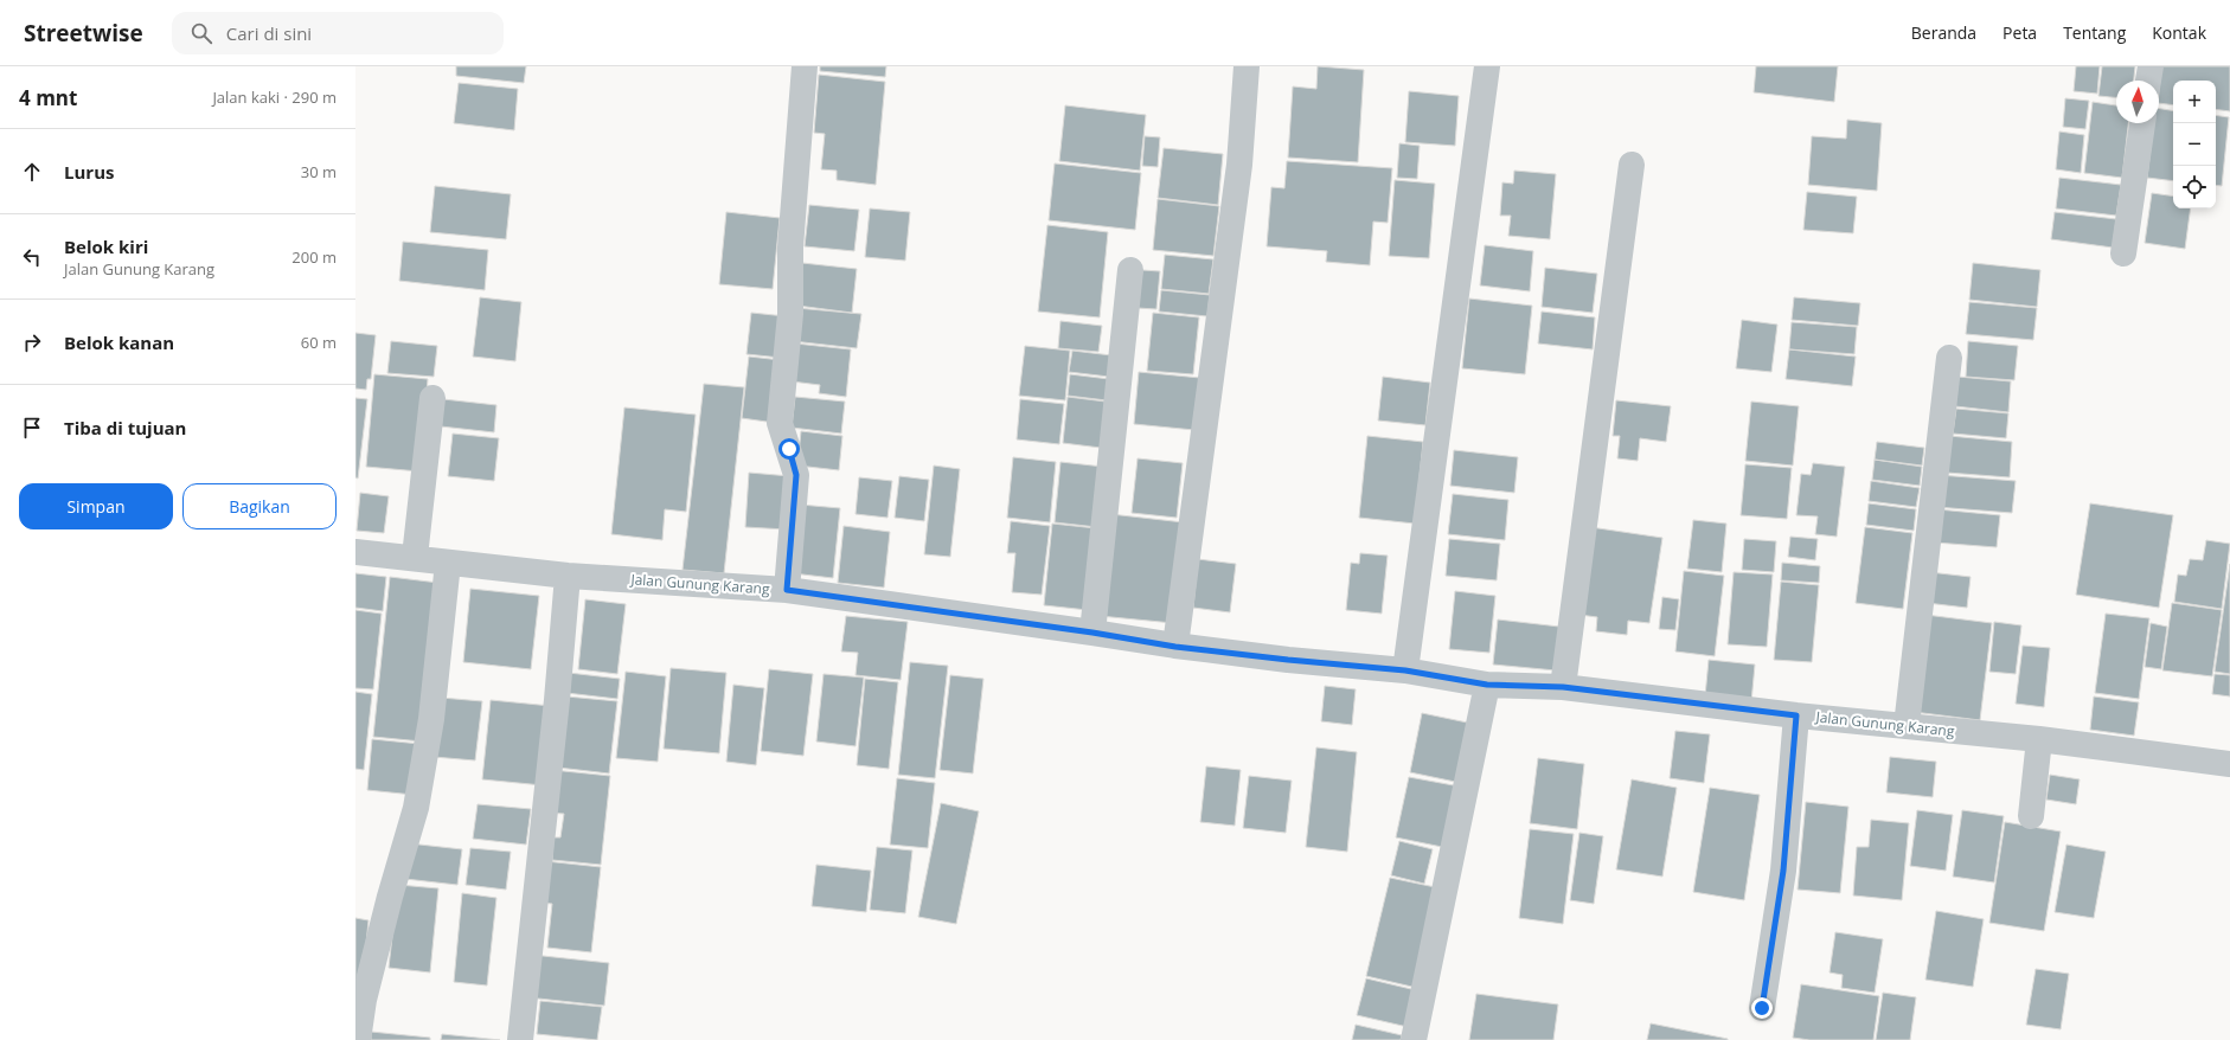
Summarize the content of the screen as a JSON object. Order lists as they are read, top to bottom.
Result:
{
  "streets": {
    "street": ["Jalan Gunung Karang"]
  },
  "north": "top",
  "page": {
    "header": "Streetwise",
    "search": "Cari di sini",
    "nav": [
      "Beranda",
      "Peta",
      "Tentang",
      "Kontak"
    ],
    "heading": ["4 mnt", "Jalan kaki · 290 m"],
    "map_buttons": ["+", "−"],
    "list": [
      ["Lurus", "30 m"],
      ["Belok kiri", "Jalan Gunung Karang", "200 m"],
      ["Belok kanan", "60 m"],
      "Tiba di tujuan"
    ],
    "buttons": ["Simpan", "Bagikan"]
  }
}
